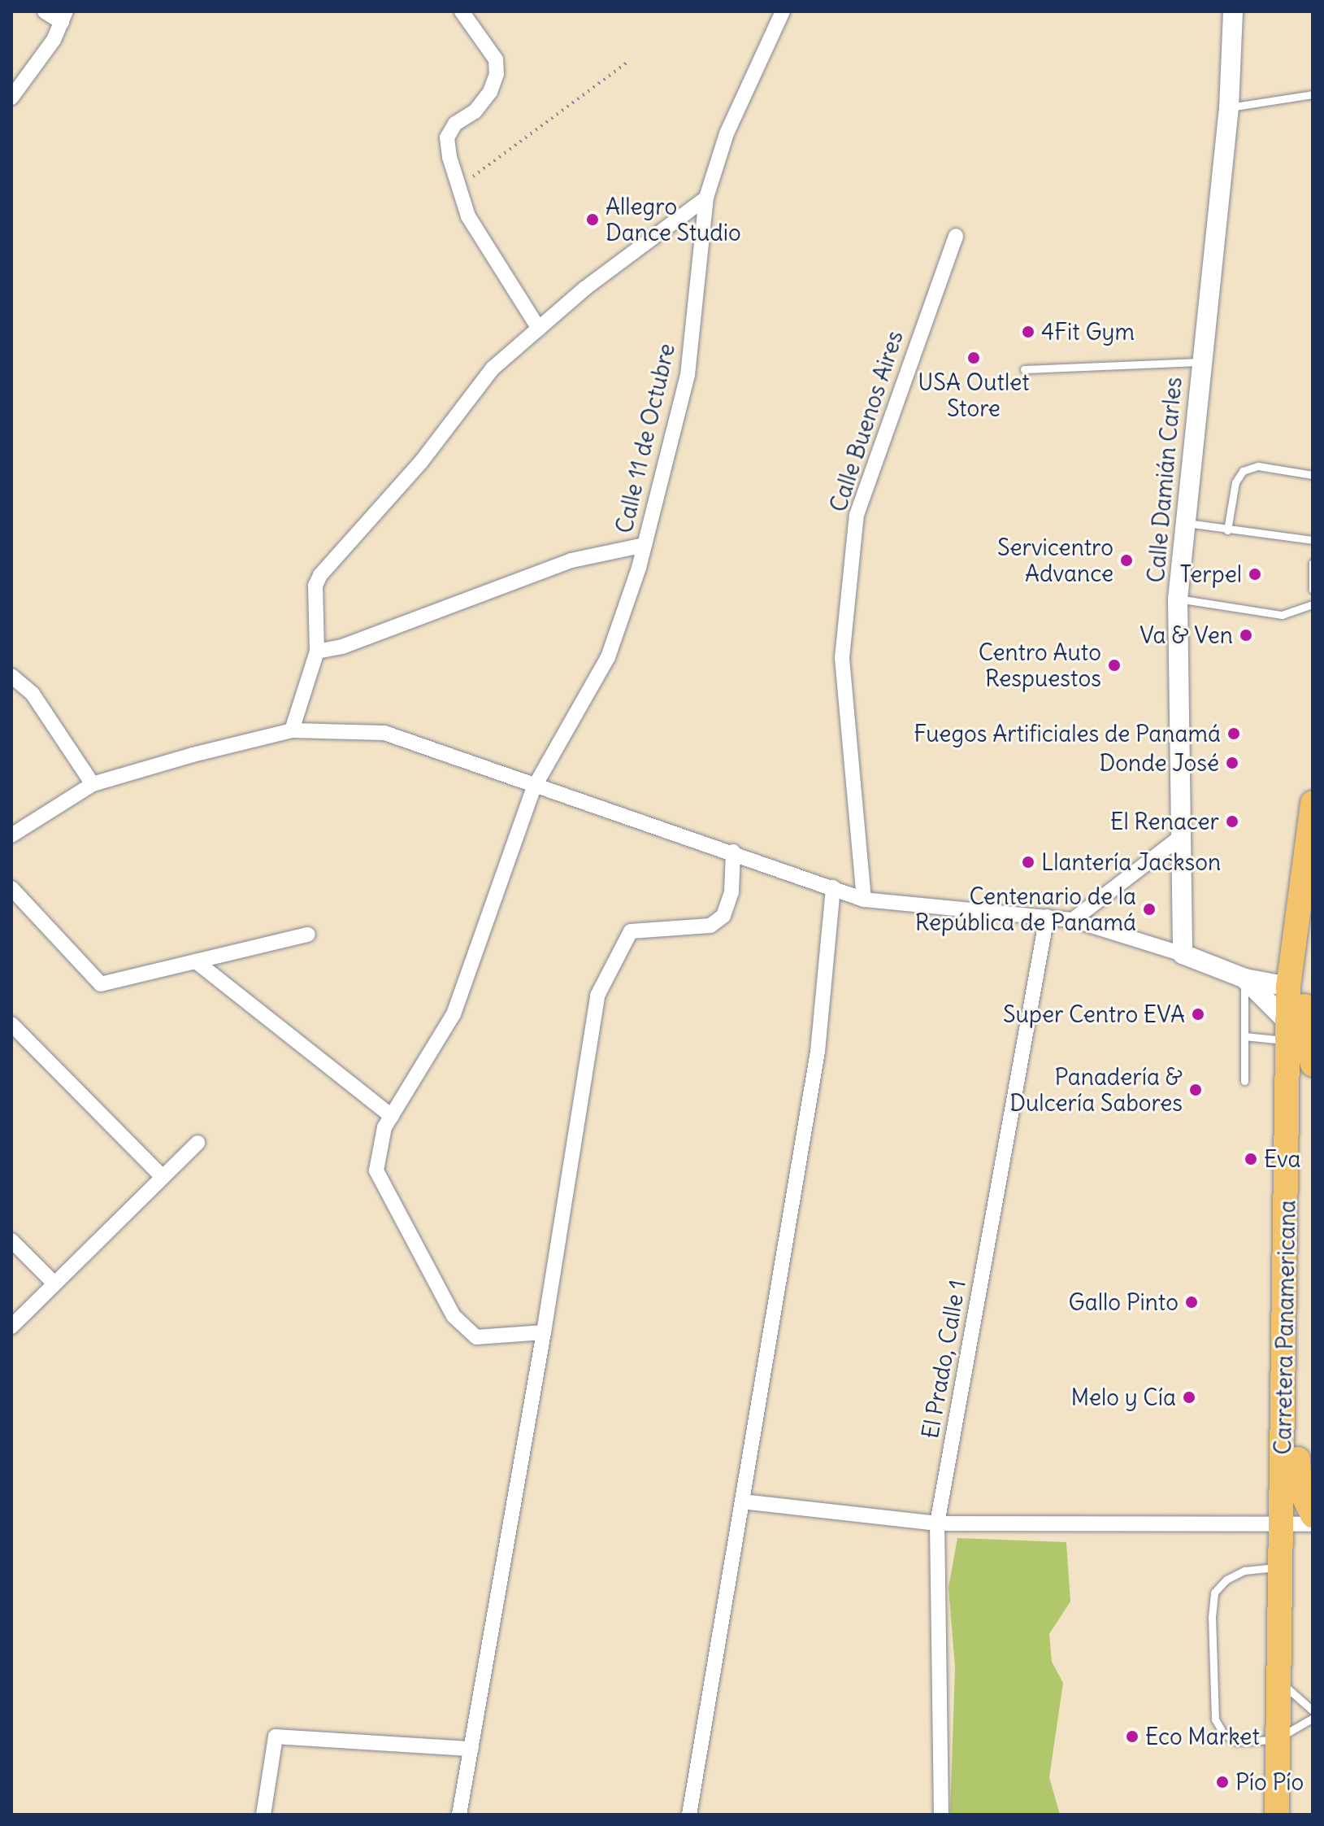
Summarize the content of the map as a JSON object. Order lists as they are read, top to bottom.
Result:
{
  "streets": {
    "highway": ["Carretera Panamericana"],
    "street": [
      "Calle Buenos Aires",
      "Calle 11 de Octubre",
      "Calle Damián Carles",
      "El Prado, Calle 1"
    ]
  },
  "places": [
    "Allegro Dance Studio",
    "4Fit Gym",
    "USA Outlet Store",
    "Servicentro Advance",
    "Terpel",
    "Va & Ven",
    "Centro Auto Respuestos",
    "Fuegos Artificiales de Panamá",
    "Donde José",
    "El Renacer",
    "Llantería Jackson",
    "Centenario de la República de Panamá",
    "Super Centro EVA",
    "Panadería & Dulcería Sabores",
    "Eva",
    "Gallo Pinto",
    "Melo y Cía",
    "Eco Market",
    "Pío Pío"
  ]
}
